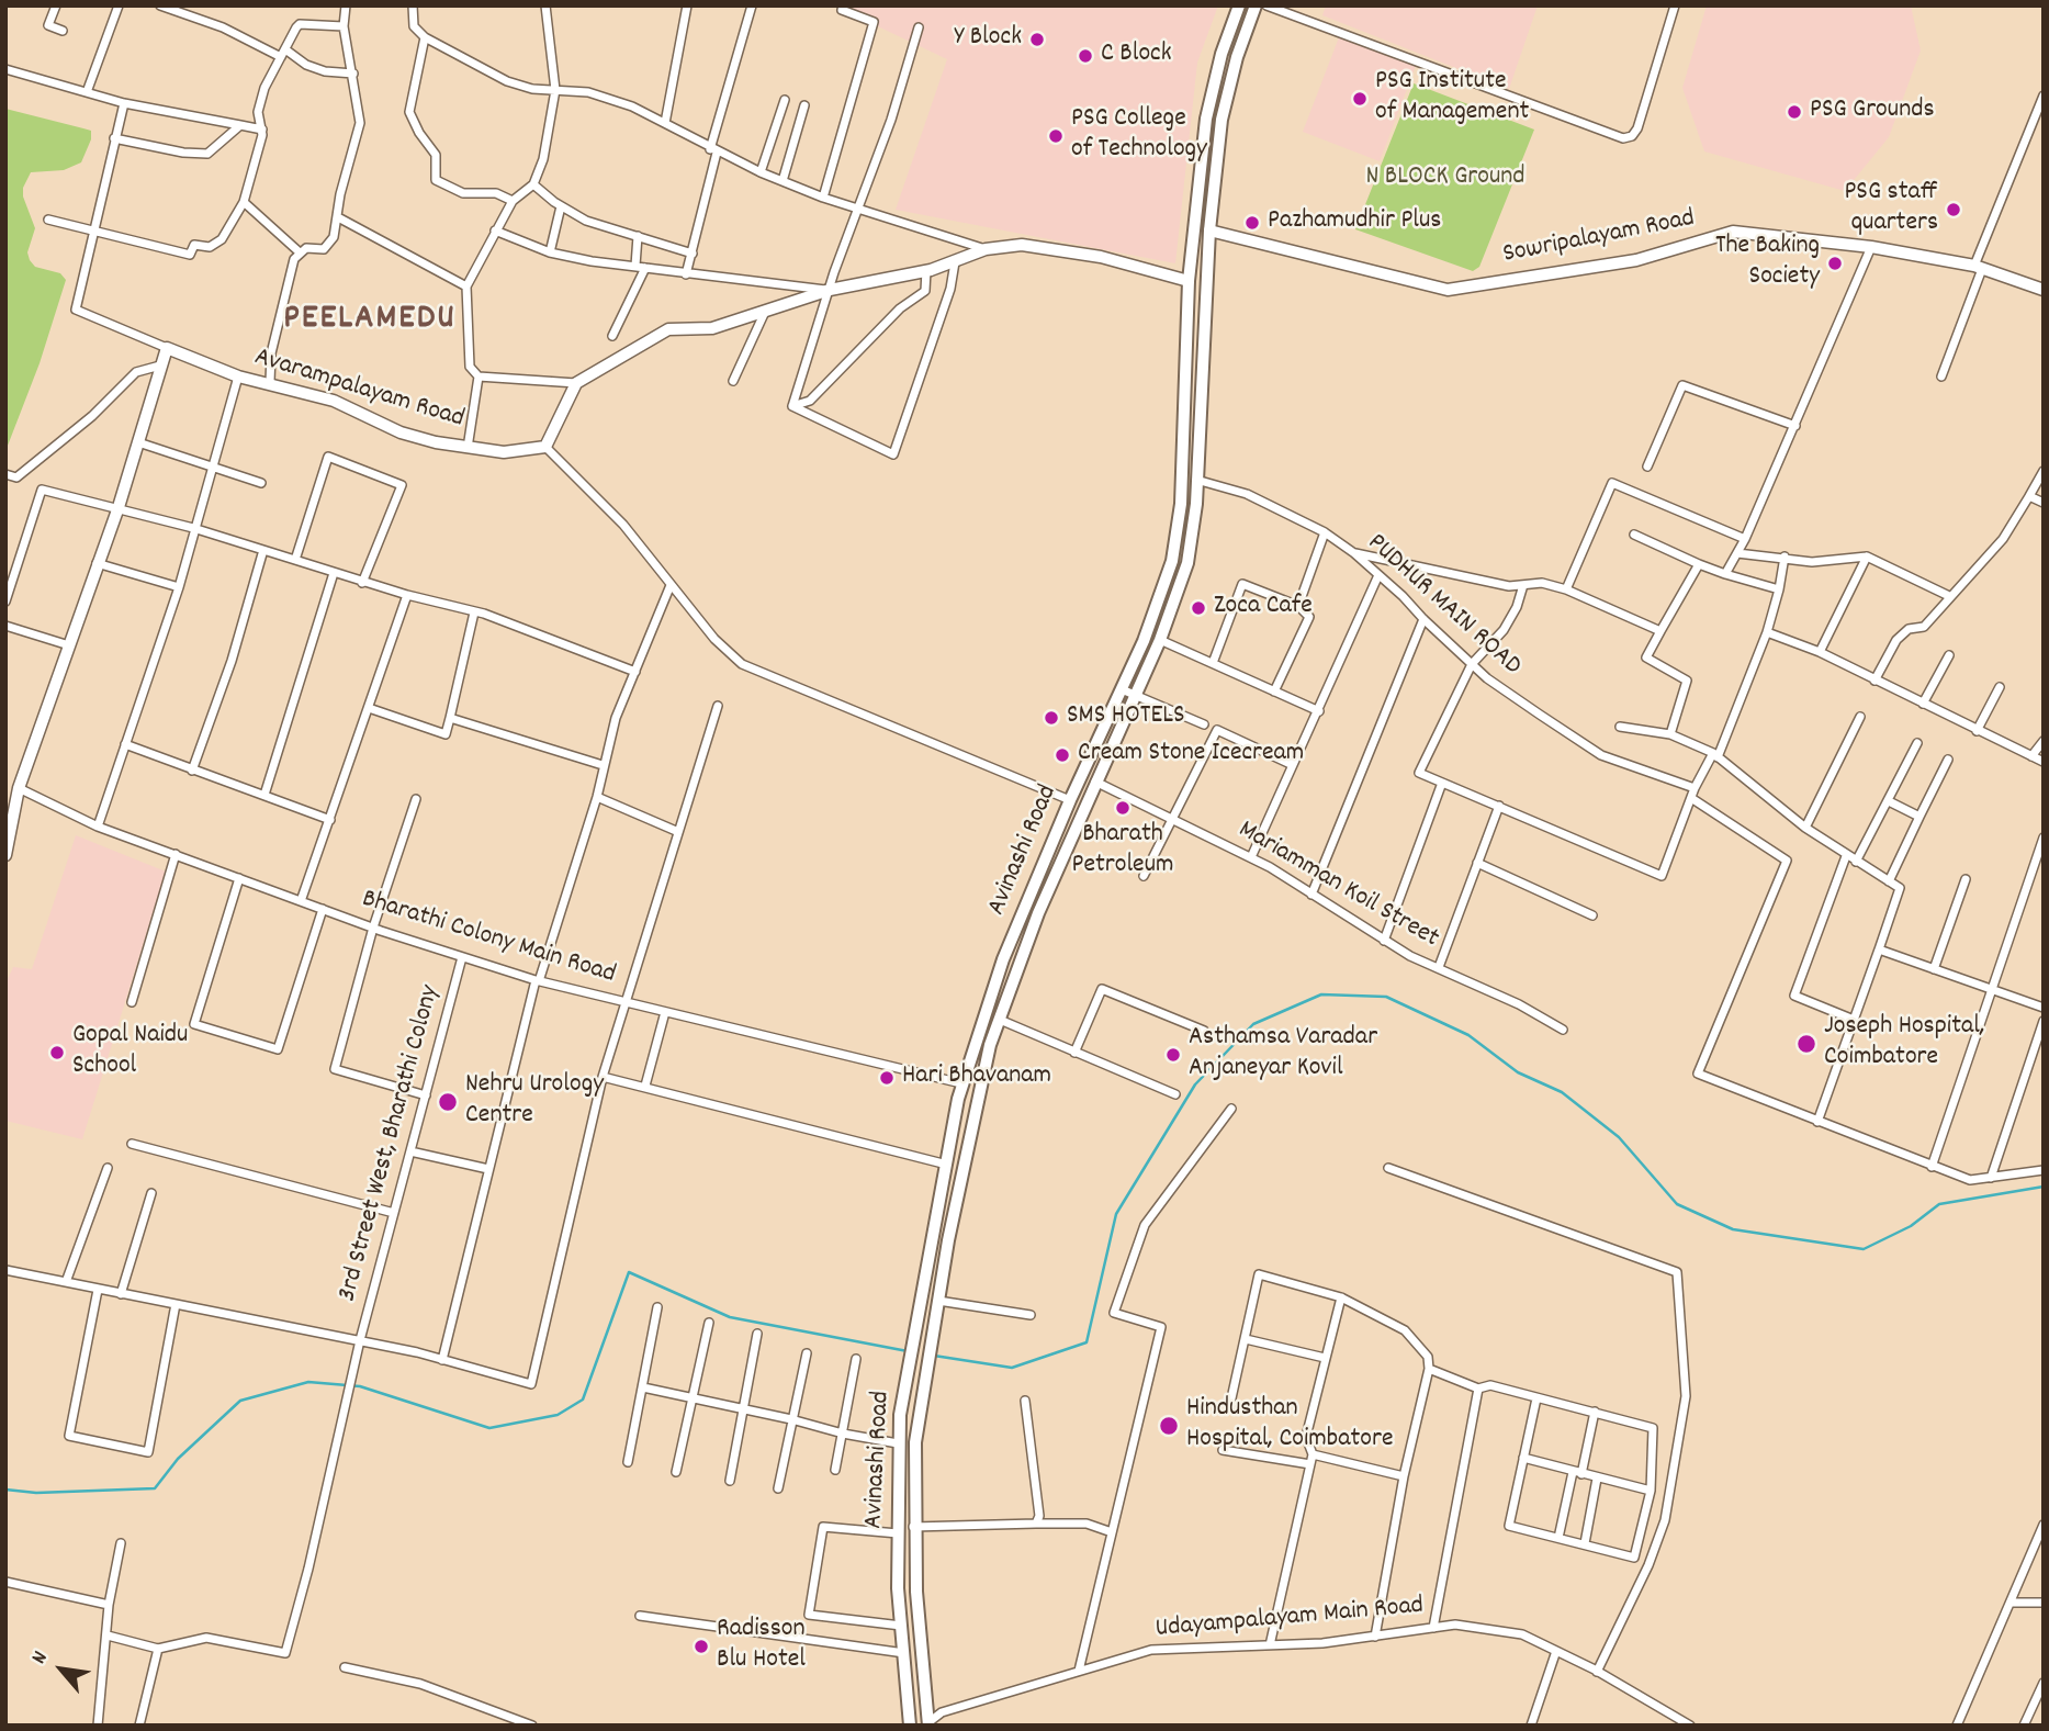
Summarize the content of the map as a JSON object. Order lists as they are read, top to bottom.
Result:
{
  "streets": {
    "main road": ["Avinashi Road"],
    "street": [
      "Sowripalayam Road",
      "Avarampalayam Road",
      "PUDHUR MAIN ROAD",
      "Mariamman Koil Street",
      "Bharathi Colony Main Road",
      "3rd Street West, Bharathi Colony",
      "Udayampalayam Main Road"
    ]
  },
  "crossings": [
    ["Sowripalayam Road", "Avinashi Road"],
    ["PUDHUR MAIN ROAD", "Avinashi Road"],
    ["Avinashi Road", "Mariamman Koil Street"],
    ["Avinashi Road", "Bharathi Colony Main Road"],
    ["Avinashi Road", "Udayampalayam Main Road"],
    ["Bharathi Colony Main Road", "3rd Street West, Bharathi Colony"]
  ],
  "districts": ["PEELAMEDU"],
  "parks": ["N BLOCK Ground"],
  "places": [
    "Y Block",
    "C Block",
    "PSG Institute of Management",
    "PSG Grounds",
    "PSG College of Technology",
    "PSG staff quarters",
    "Pazhamudhir Plus",
    "The Baking Society",
    "Zoca Cafe",
    "SMS HOTELS",
    "Cream Stone Icecream",
    "Bharath Petroleum",
    "Joseph Hospital, Coimbatore",
    "Gopal Naidu School",
    "Asthamsa Varadar Anjaneyar Kovil",
    "Hari Bhavanam",
    "Nehru Urology Centre",
    "Hindusthan Hospital, Coimbatore",
    "Radisson Blu Hotel"
  ],
  "north": "top left"
}
